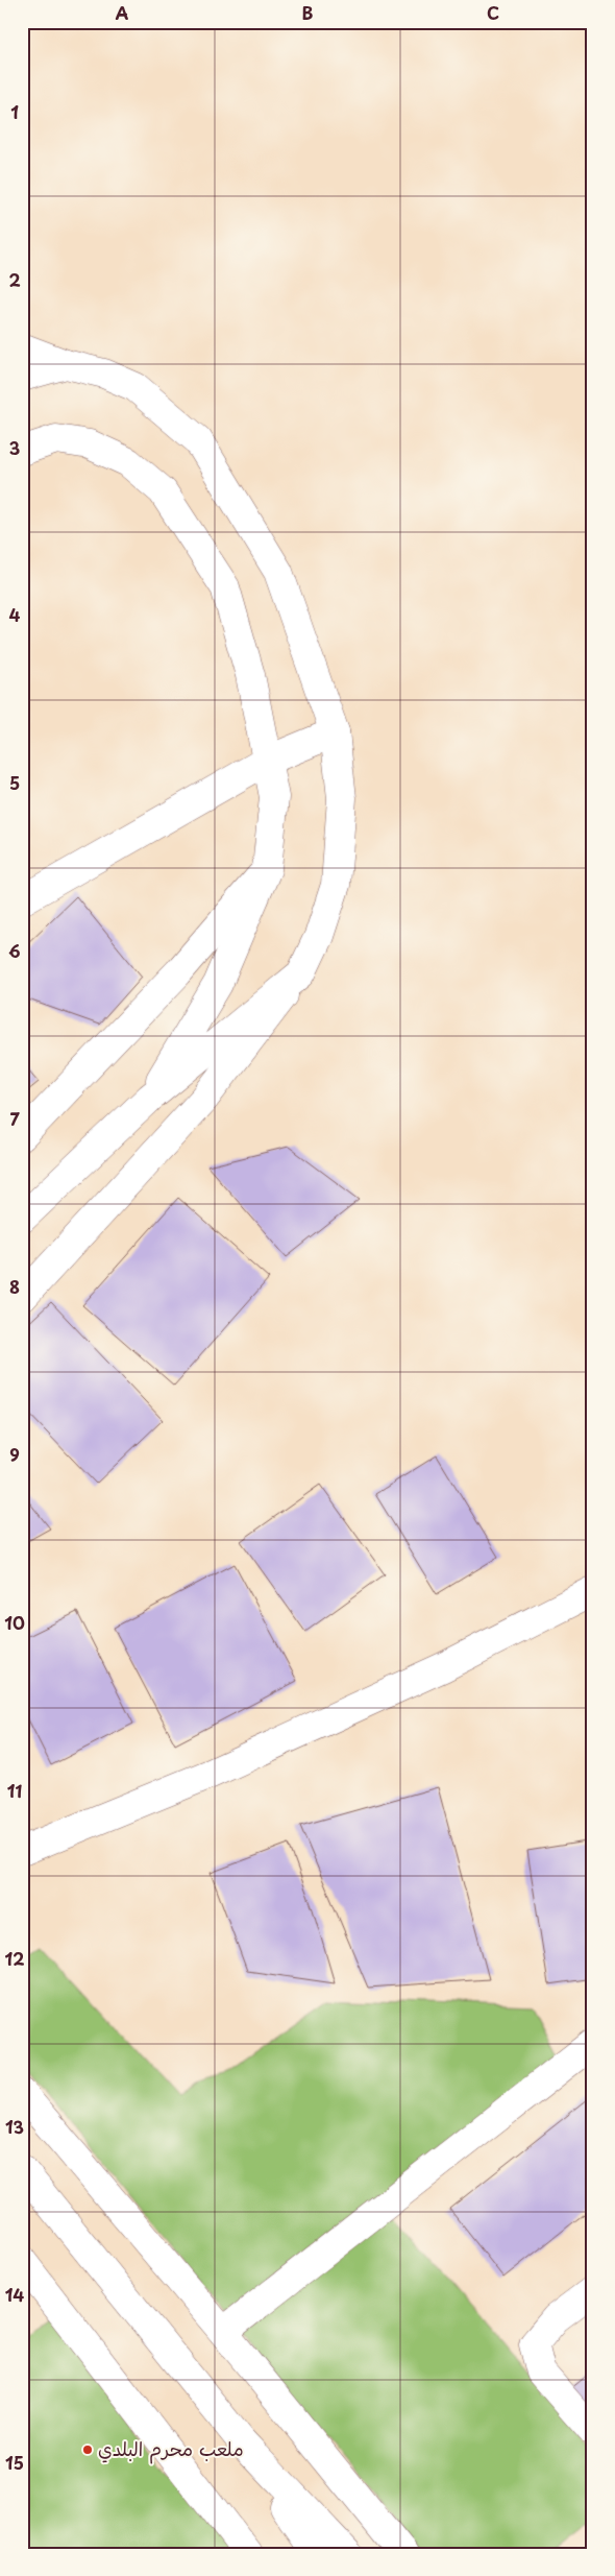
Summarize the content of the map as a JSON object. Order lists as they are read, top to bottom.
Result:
{
  "places": ["ملعب محرم البلدي"],
  "grid": {
    "columns": ["A", "B", "C"],
    "rows": [
      "1",
      "2",
      "3",
      "4",
      "5",
      "6",
      "7",
      "8",
      "9",
      "10",
      "11",
      "12",
      "13",
      "14",
      "15"
    ]
  }
}
